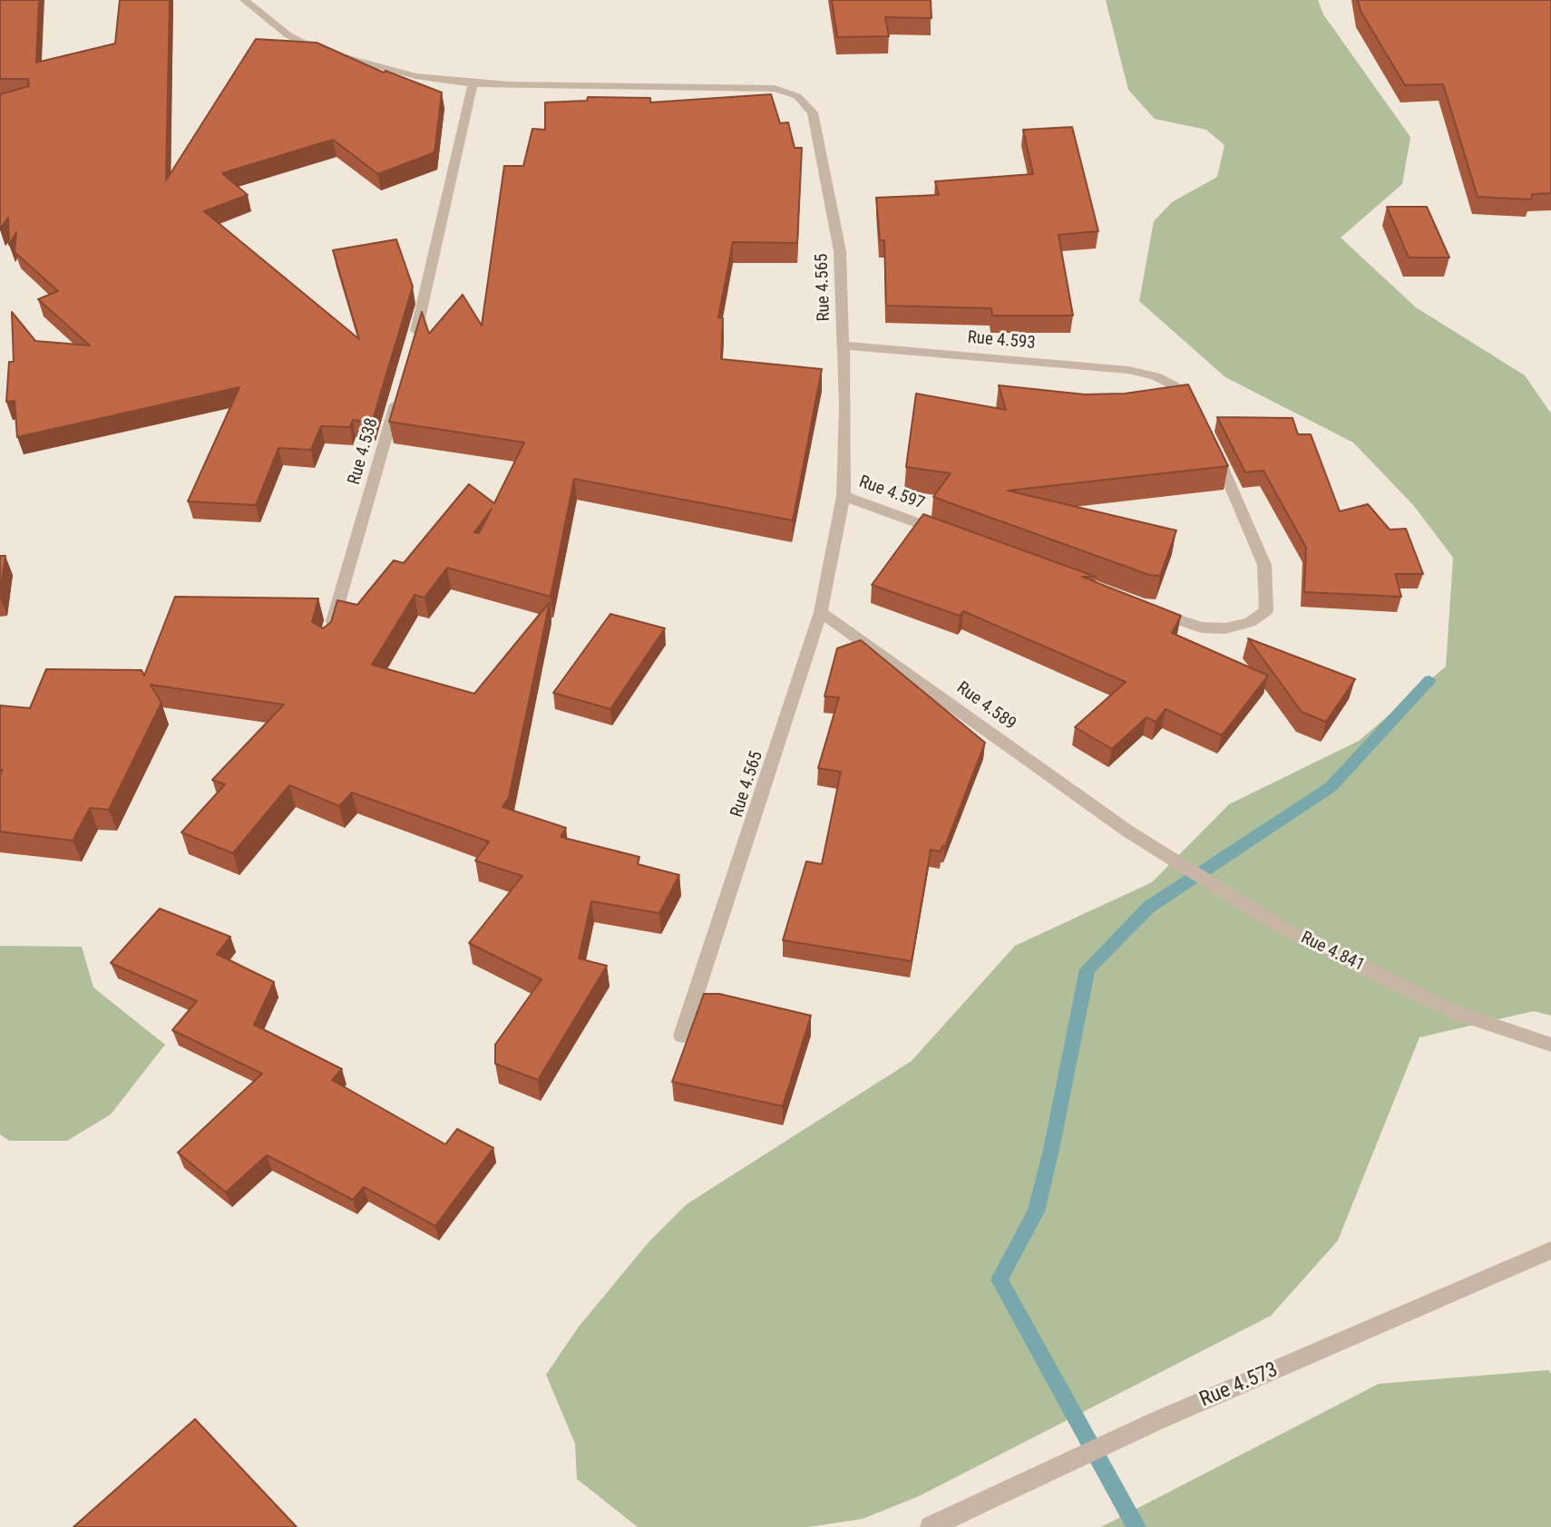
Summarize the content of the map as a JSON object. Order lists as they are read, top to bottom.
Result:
{
  "streets": {
    "street": [
      "Rue 4.565",
      "Rue 4.593",
      "Rue 4.538",
      "Rue 4.597",
      "Rue 4.589",
      "Rue 4.841",
      "Rue 4.573"
    ]
  },
  "crossings": [
    ["Rue 4.565", "Rue 4.593"],
    ["Rue 4.565", "Rue 4.597"],
    ["Rue 4.565", "Rue 4.589"],
    ["Rue 4.589", "Rue 4.841"]
  ]
}
